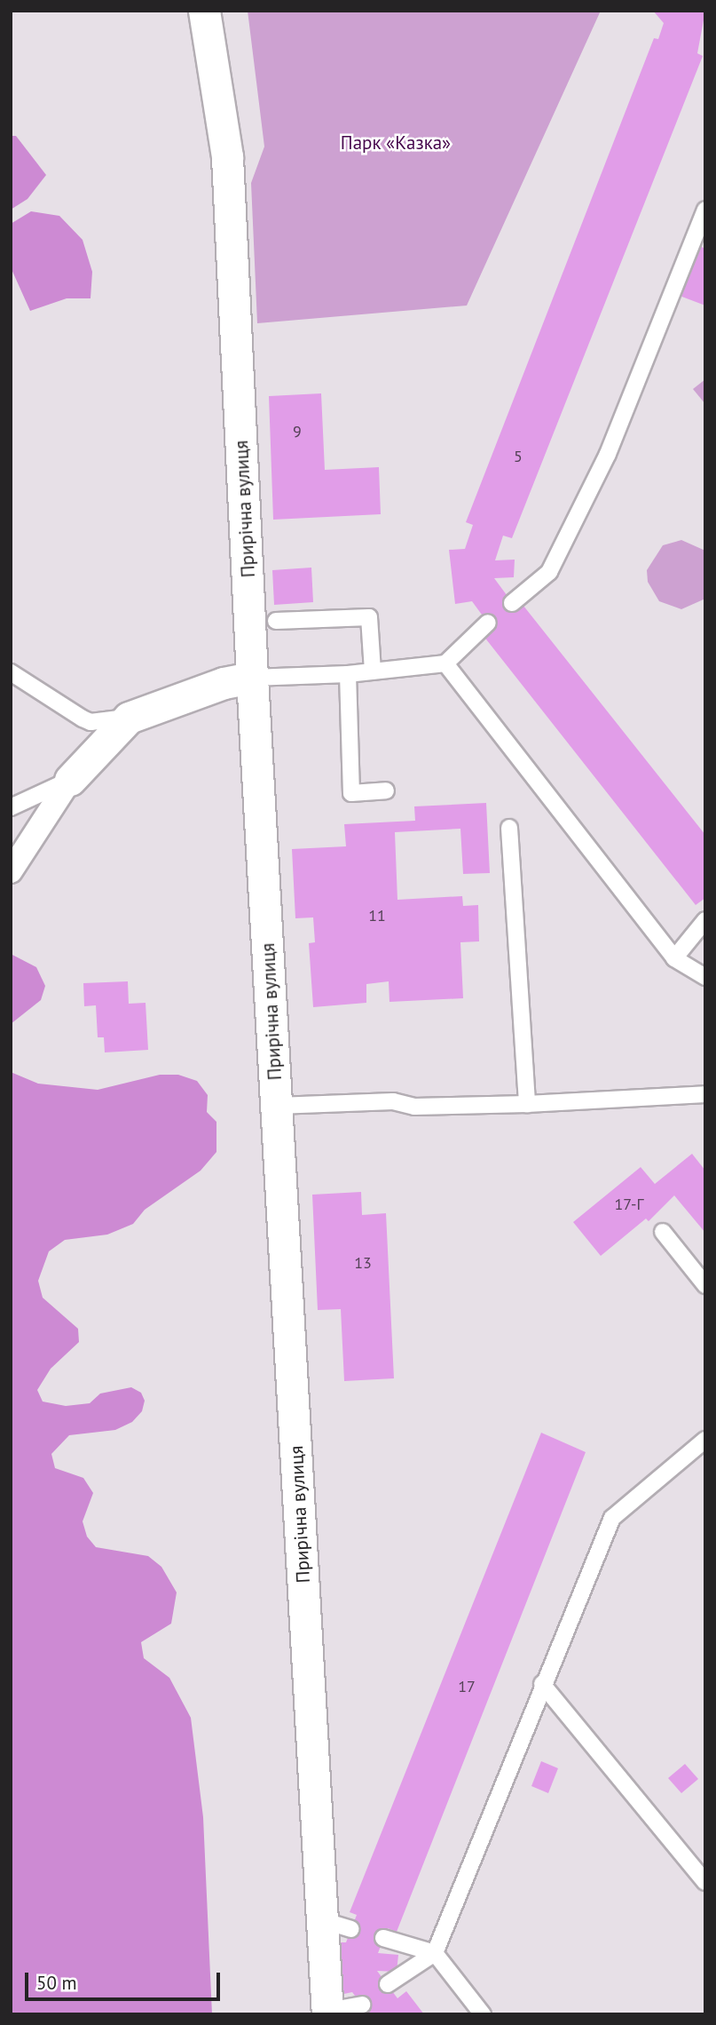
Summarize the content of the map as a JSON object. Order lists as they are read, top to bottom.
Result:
{
  "streets": {
    "street": ["Прирічна вулиця"]
  },
  "parks": ["Парк «Казка»"],
  "house_numbers": [
    "9",
    "5",
    "11",
    "17-Г",
    "13",
    "17"
  ],
  "scale_bar": "50 m"
}
